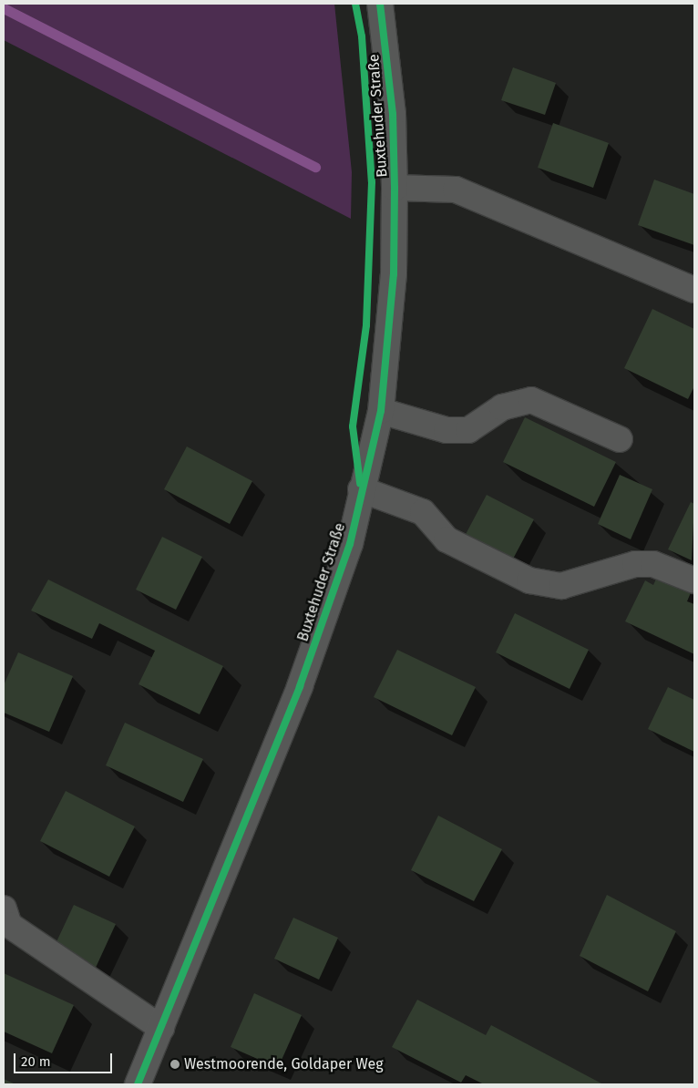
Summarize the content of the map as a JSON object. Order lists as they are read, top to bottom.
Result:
{
  "streets": {
    "street": ["Buxtehuder Straße"]
  },
  "places": ["Westmoorende, Goldaper Weg"],
  "scale_bar": "20 m"
}
